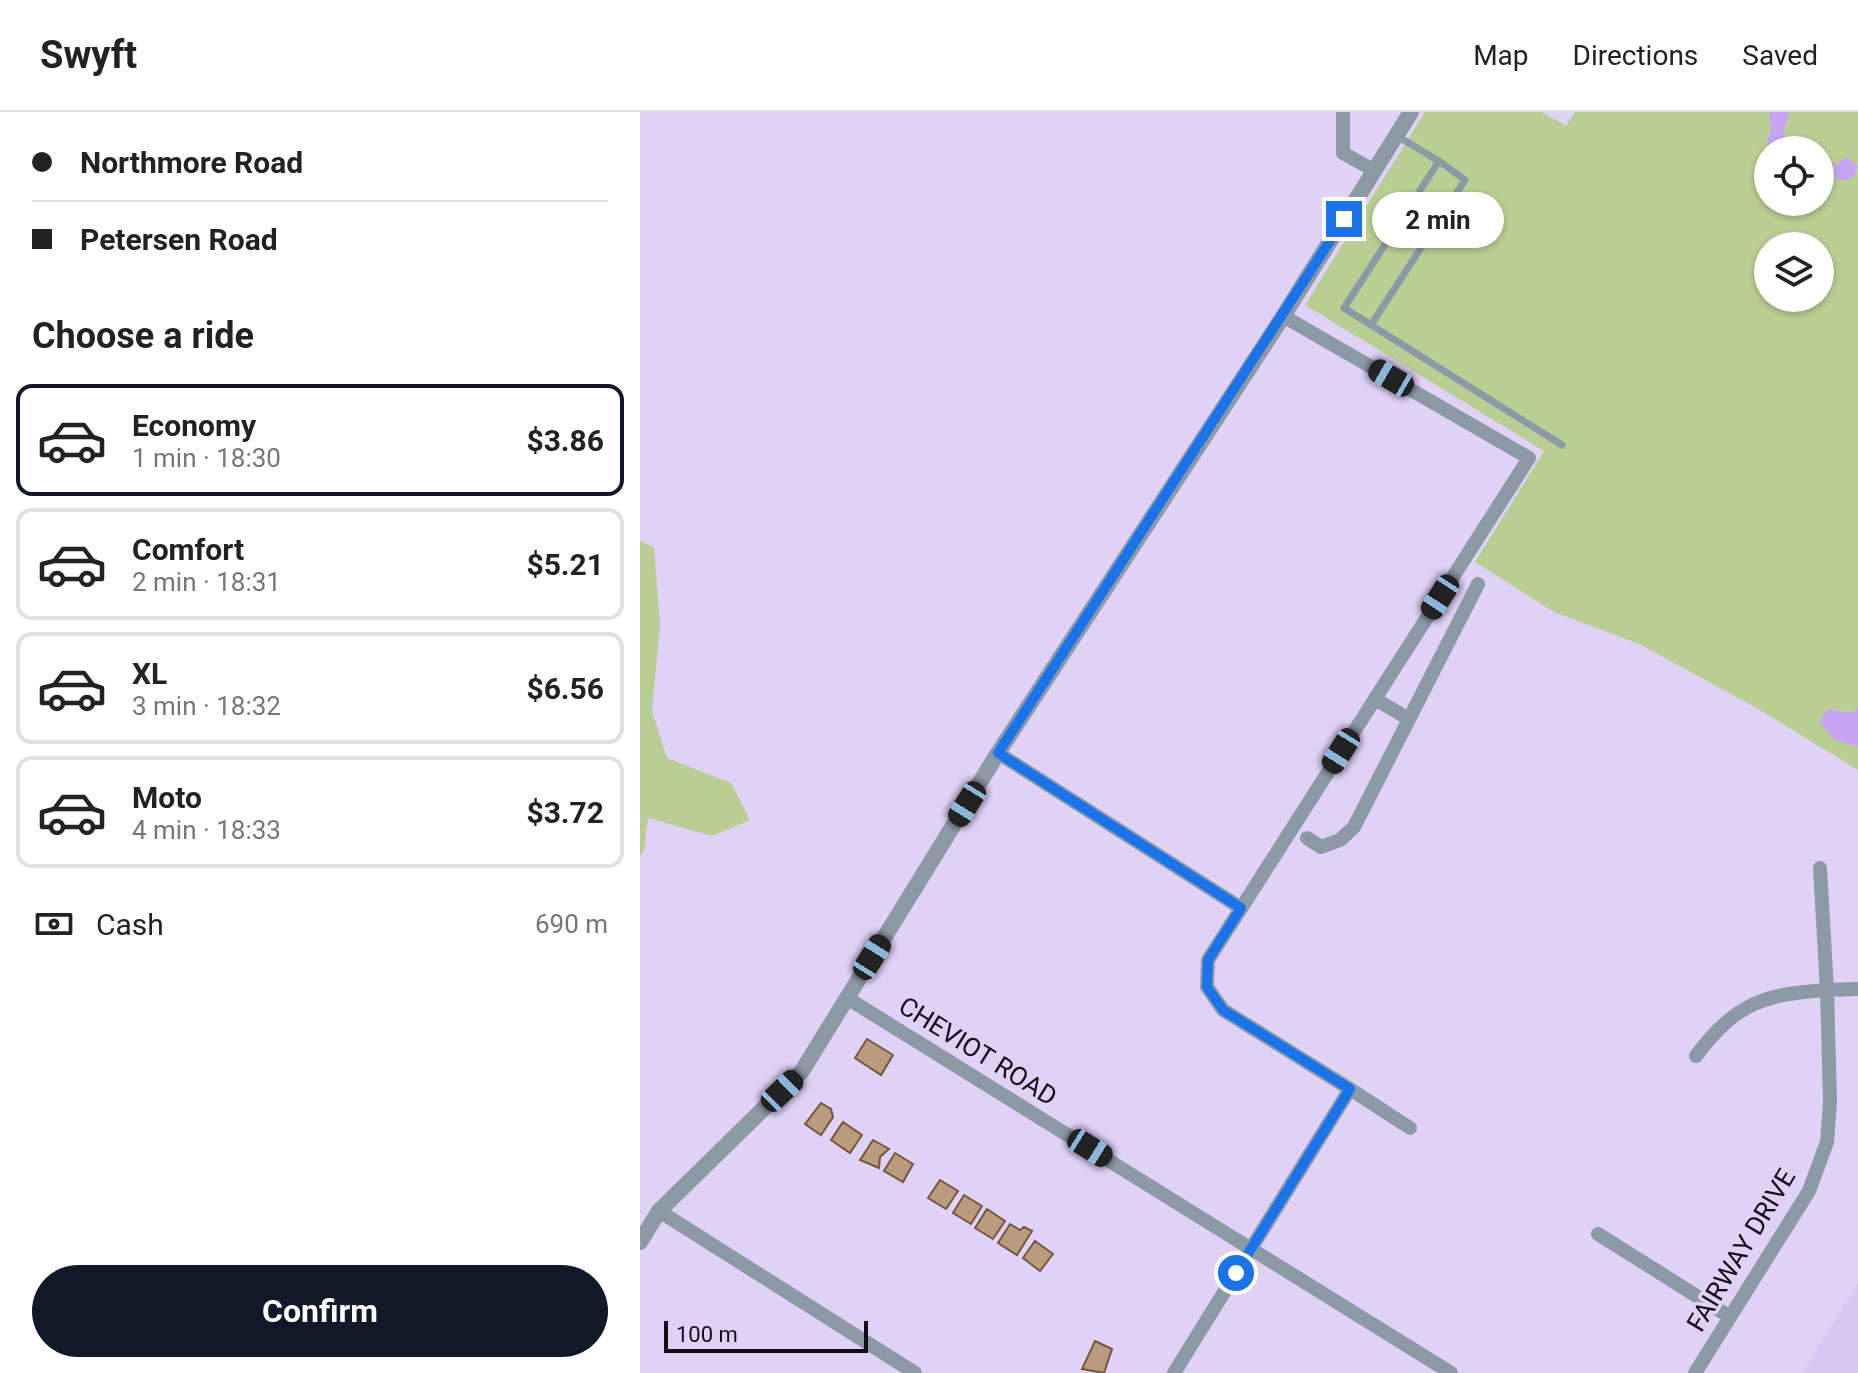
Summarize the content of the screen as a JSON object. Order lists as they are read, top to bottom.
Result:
{
  "streets": {
    "street": ["CHEVIOT ROAD", "FAIRWAY DRIVE"]
  },
  "scale_bar": "100 m",
  "page": {
    "header": "Swyft",
    "nav": ["Map", "Directions", "Saved"],
    "banner": ["Northmore Road", "Petersen Road"],
    "bubble": "2 min",
    "heading": "Choose a ride",
    "list": [
      {
        "name": "Economy",
        "note": "1 min · 18:30",
        "value": "$3.86"
      },
      {
        "name": "Comfort",
        "note": "2 min · 18:31",
        "value": "$5.21"
      },
      {
        "name": "XL",
        "note": "3 min · 18:32",
        "value": "$6.56"
      },
      {
        "name": "Moto",
        "note": "4 min · 18:33",
        "value": "$3.72"
      }
    ],
    "pay": ["Cash", "690 m"],
    "buttons": "Confirm",
    "scale": "100 m"
  }
}
